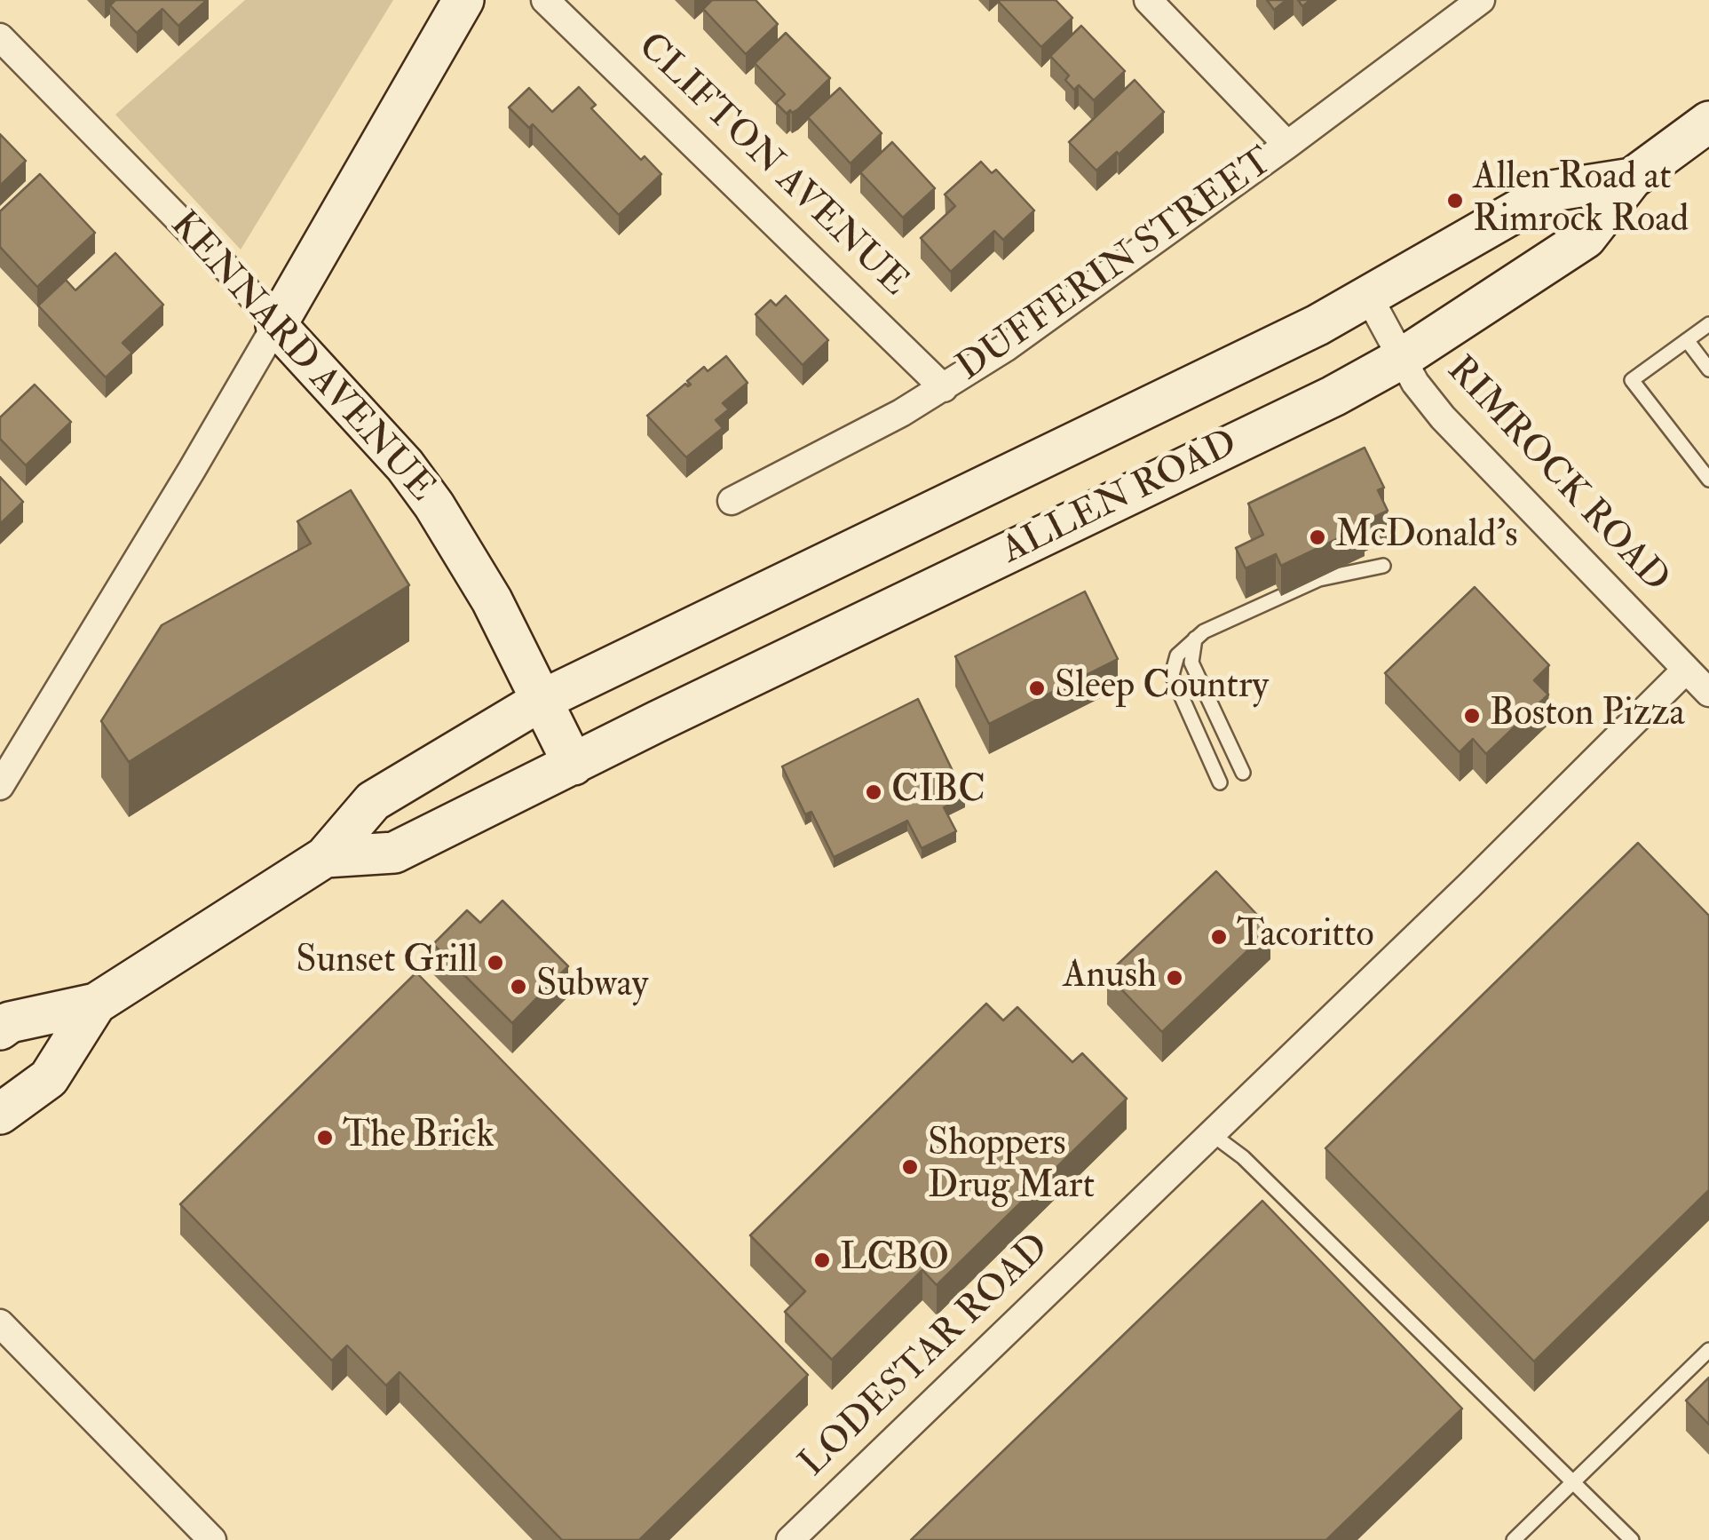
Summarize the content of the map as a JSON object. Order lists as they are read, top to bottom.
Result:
{
  "streets": {
    "main road": ["KENNARD AVENUE", "ALLEN ROAD"],
    "street": [
      "CLIFTON AVENUE",
      "DUFFERIN STREET",
      "RIMROCK ROAD",
      "LODESTAR ROAD"
    ]
  },
  "crossings": [
    ["CLIFTON AVENUE", "DUFFERIN STREET"],
    ["KENNARD AVENUE", "ALLEN ROAD"],
    ["RIMROCK ROAD", "ALLEN ROAD"],
    ["RIMROCK ROAD", "LODESTAR ROAD"]
  ],
  "places": [
    "Allen Road at Rimrock Road",
    "McDonald's",
    "Sleep Country",
    "Boston Pizza",
    "CIBC",
    "Tacoritto",
    "Sunset Grill",
    "Anush",
    "Subway",
    "The Brick",
    "Shoppers Drug Mart",
    "LCBO"
  ]
}
